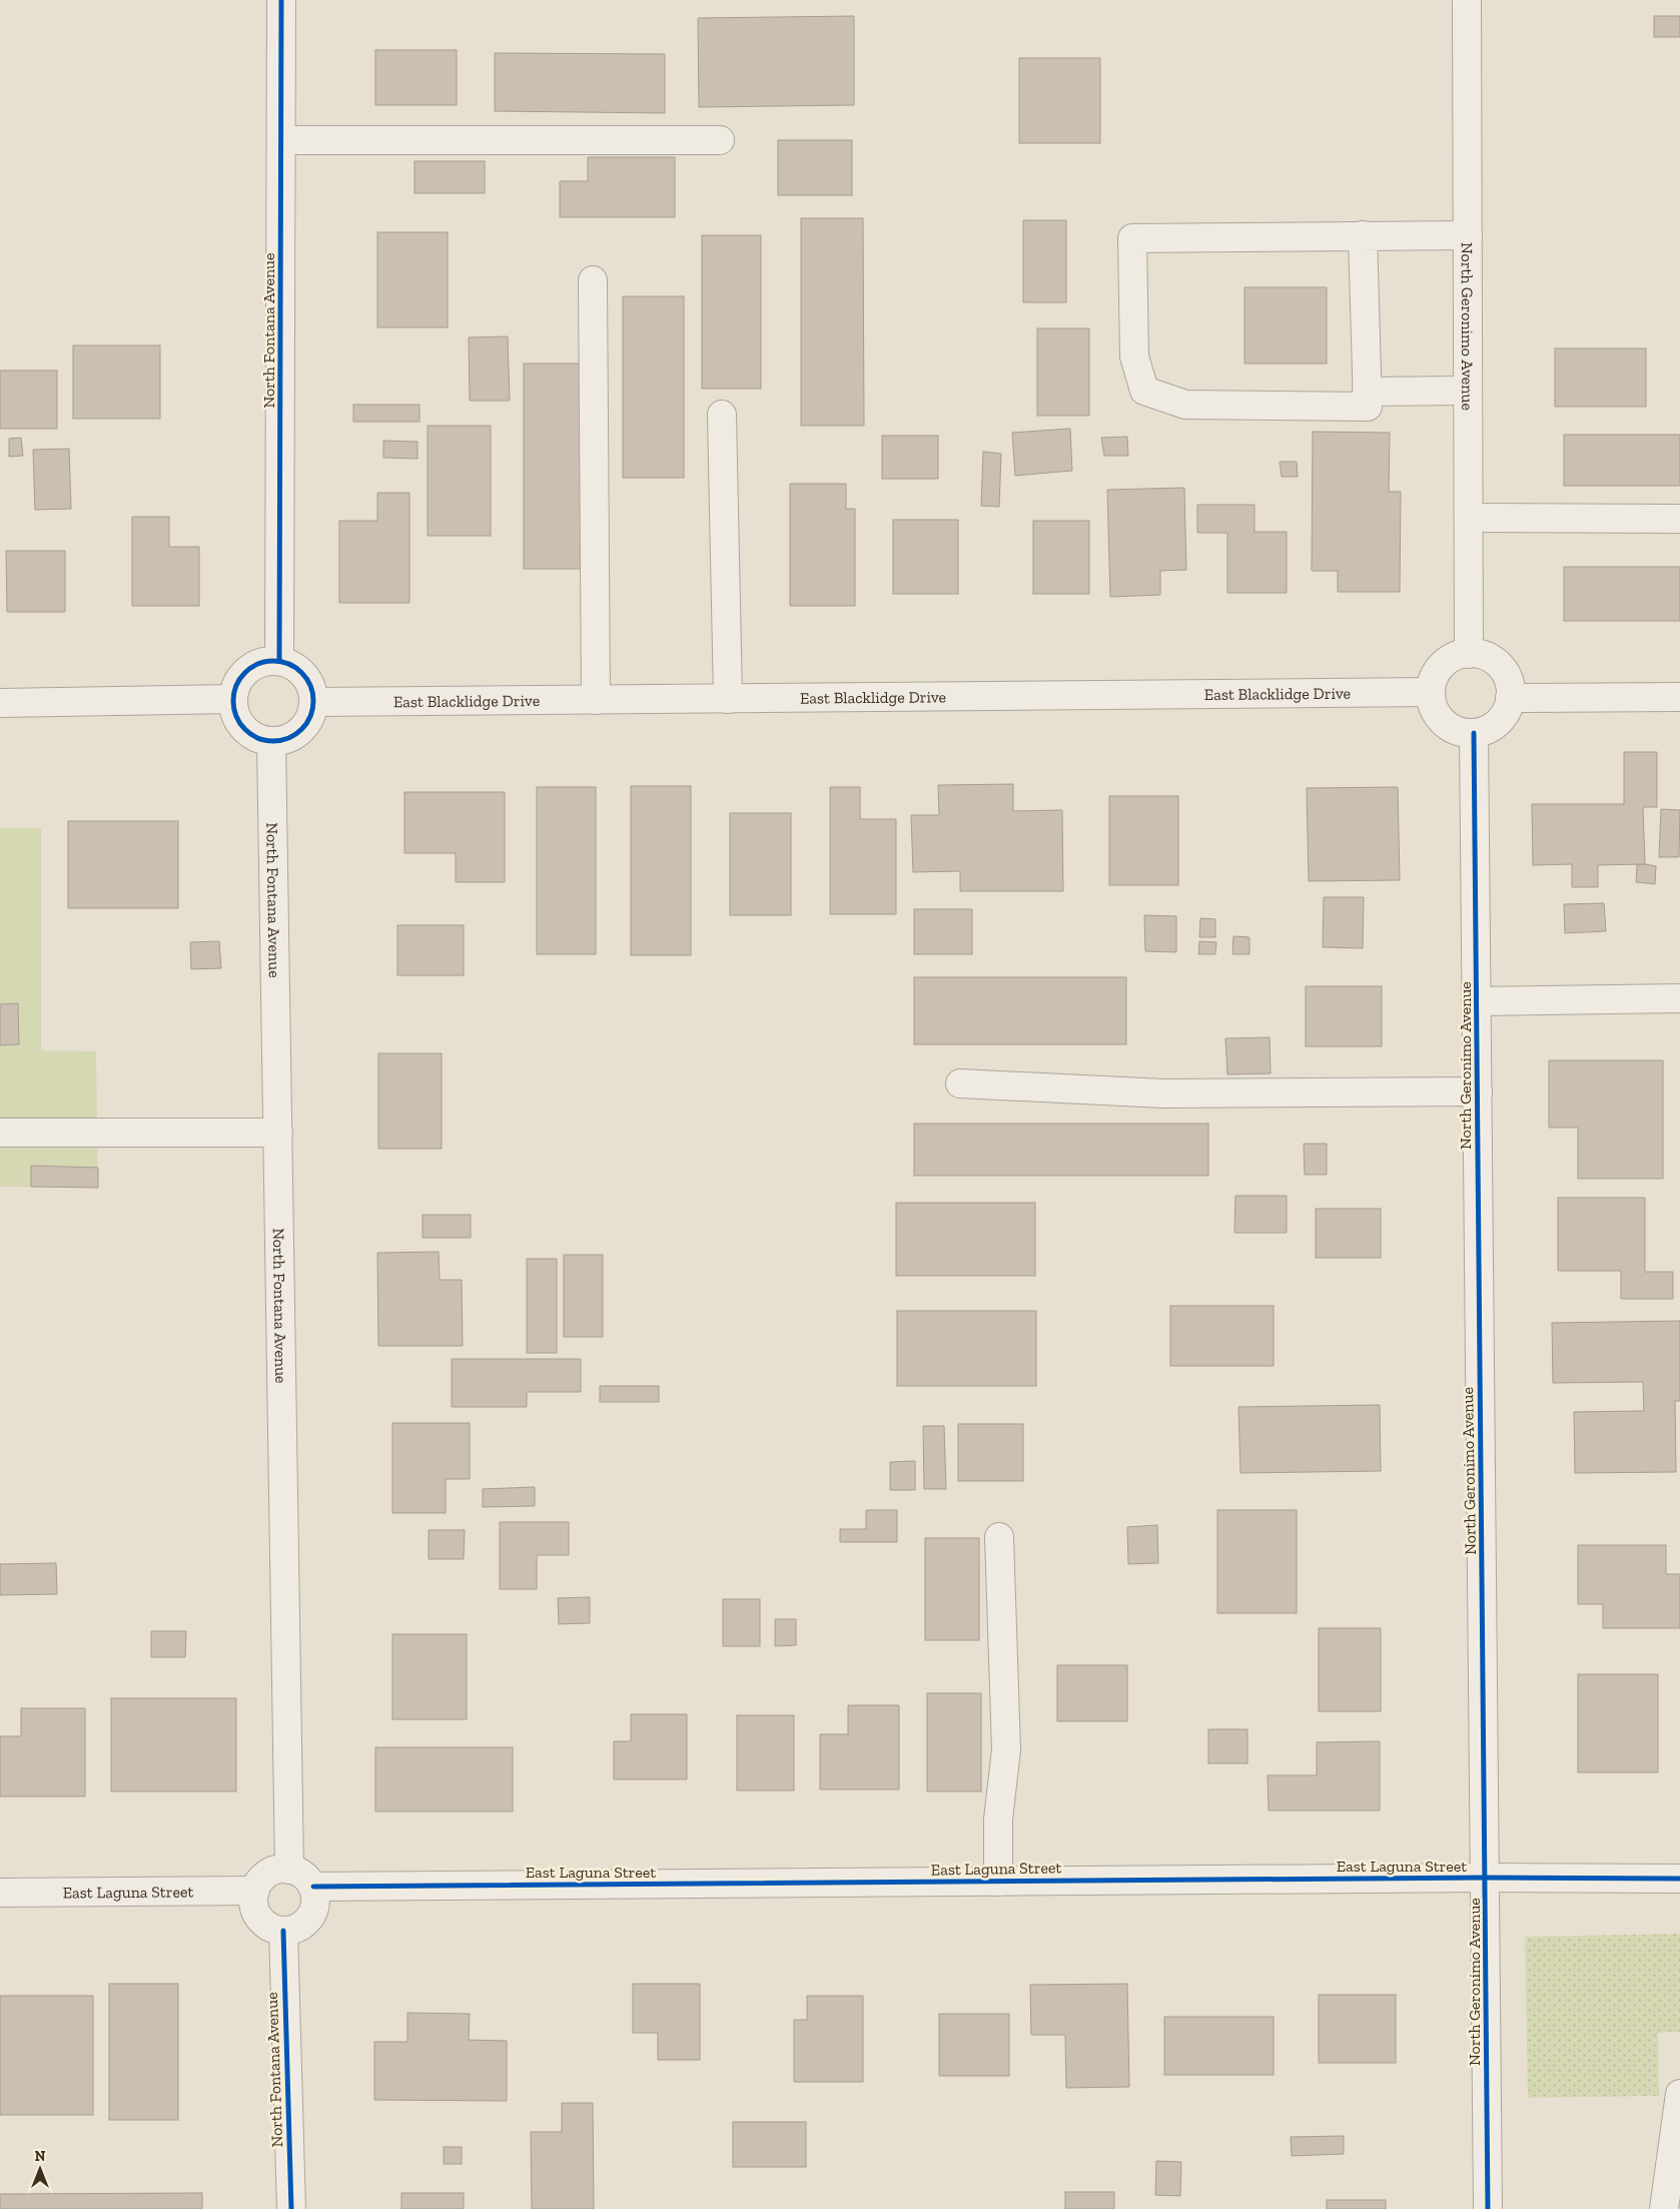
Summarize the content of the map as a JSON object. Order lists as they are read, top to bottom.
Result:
{
  "streets": {
    "street": [
      "North Geronimo Avenue",
      "North Fontana Avenue",
      "East Blacklidge Drive",
      "East Laguna Street"
    ]
  },
  "crossings": [
    ["North Geronimo Avenue", "East Blacklidge Drive"],
    ["North Geronimo Avenue", "East Laguna Street"],
    ["North Fontana Avenue", "East Blacklidge Drive"],
    ["North Fontana Avenue", "East Laguna Street"]
  ],
  "north": "top"
}
